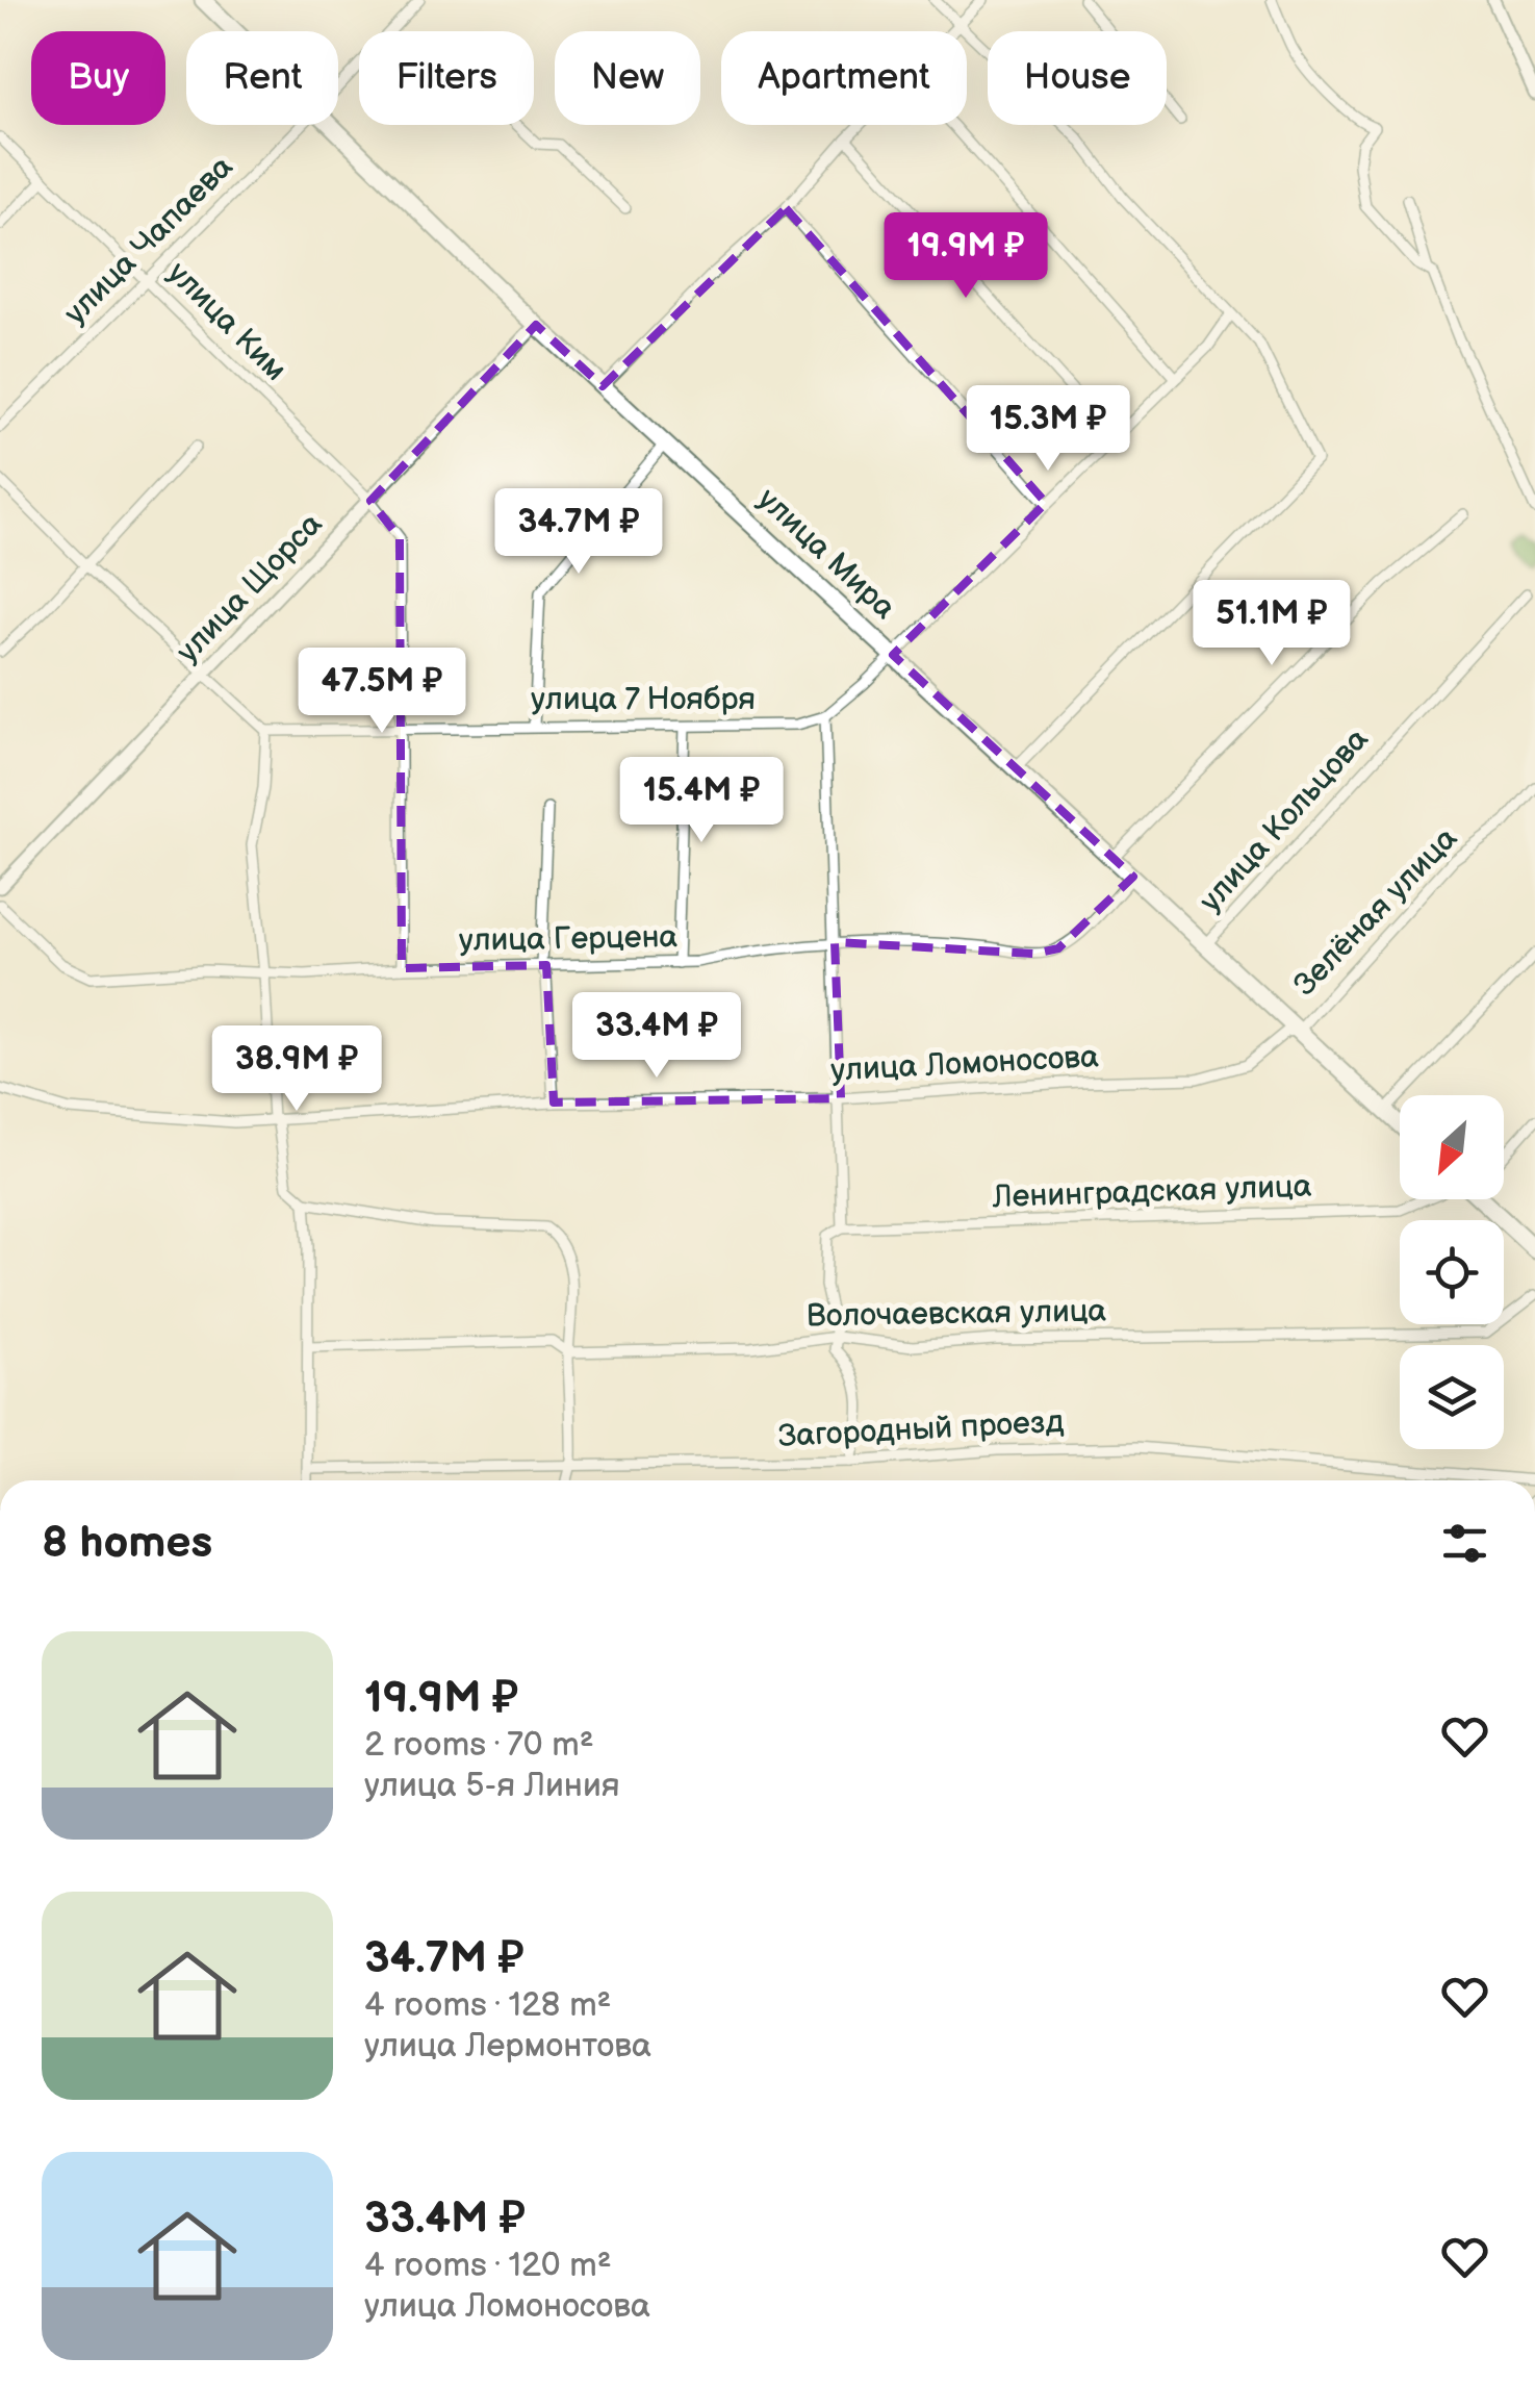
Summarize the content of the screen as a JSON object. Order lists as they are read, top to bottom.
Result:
{
  "streets": {
    "main road": ["улица Мира"],
    "street": [
      "улица Чапаева",
      "улица Ким",
      "улица Щорса",
      "улица 7 Ноября",
      "улица Кольцова",
      "Зелёная улица",
      "улица Герцена",
      "улица Ломоносова",
      "Ленинградская улица",
      "Волочаевская улица",
      "Загородный проезд"
    ]
  },
  "crossings": [
    ["улица Чапаева", "улица Ким"],
    ["улица Ким", "улица Щорса"],
    ["улица Ким", "улица 7 Ноября"],
    ["улица Ким", "улица Герцена"],
    ["улица Мира", "улица Щорса"],
    ["улица Мира", "улица Кольцова"],
    ["улица Мира", "Зелёная улица"],
    ["улица Мира", "улица Герцена"],
    ["улица Мира", "улица Ломоносова"],
    ["Зелёная улица", "улица Ломоносова"]
  ],
  "north": "bottom left",
  "page": {
    "chip": [
      "Buy",
      "Rent",
      "Filters",
      "New",
      "Apartment",
      "House"
    ],
    "price": [
      "19.9M ₽",
      "15.3M ₽",
      "34.7M ₽",
      "51.1M ₽",
      "47.5M ₽",
      "15.4M ₽",
      "33.4M ₽",
      "38.9M ₽"
    ],
    "heading": "8 homes",
    "list": [
      {
        "name": "19.9M ₽",
        "note": "2 rooms · 70 m² · улица 5-я Линия"
      },
      {
        "name": "34.7M ₽",
        "note": "4 rooms · 128 m² · улица Лермонтова"
      },
      {
        "name": "33.4M ₽",
        "note": "4 rooms · 120 m² · улица Ломоносова"
      }
    ]
  }
}
